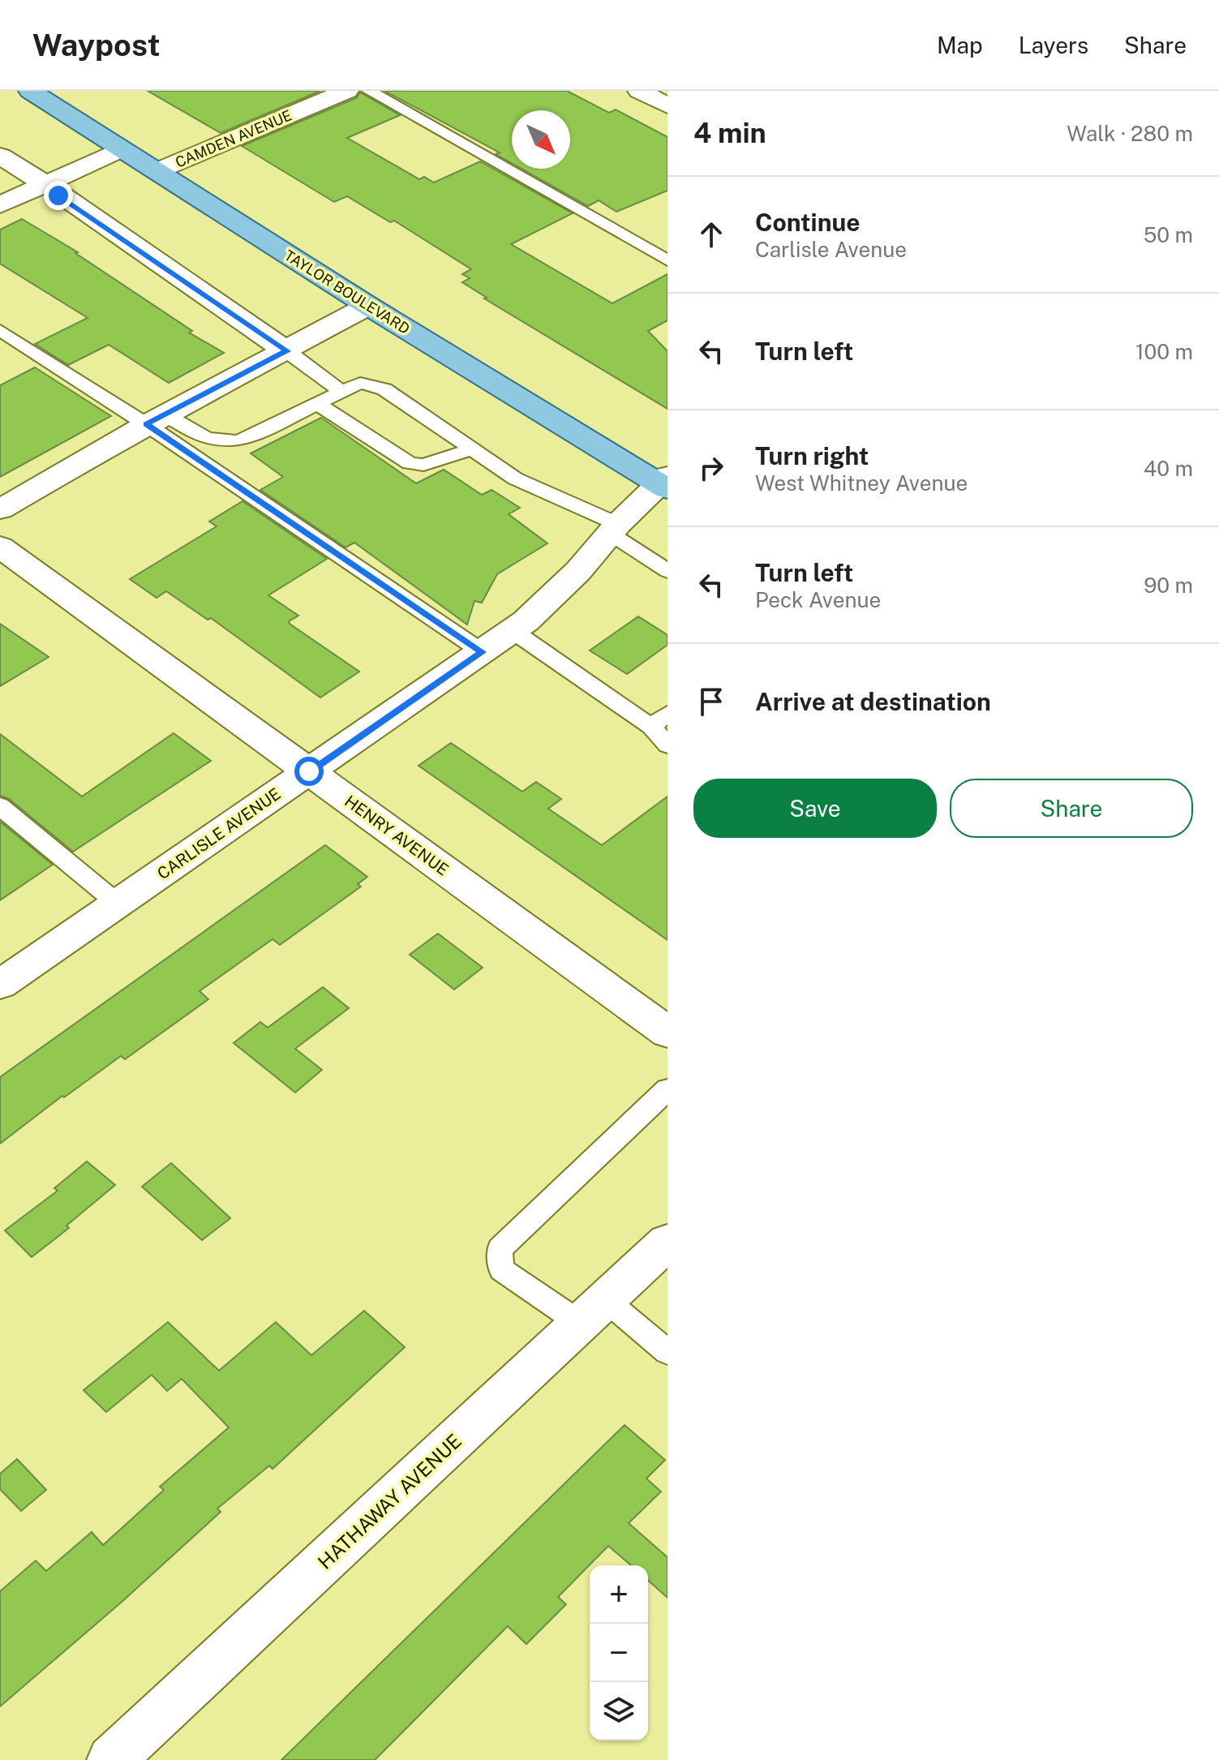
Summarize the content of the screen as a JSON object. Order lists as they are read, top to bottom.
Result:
{
  "streets": {
    "main road": ["TAYLOR BOULEVARD"],
    "street": [
      "CAMDEN AVENUE",
      "CARLISLE AVENUE",
      "HENRY AVENUE",
      "HATHAWAY AVENUE"
    ]
  },
  "crossings": [
    ["CAMDEN AVENUE", "TAYLOR BOULEVARD"],
    ["TAYLOR BOULEVARD", "CARLISLE AVENUE"],
    ["CARLISLE AVENUE", "HENRY AVENUE"]
  ],
  "north": "bottom right",
  "page": {
    "header": "Waypost",
    "nav": ["Map", "Layers", "Share"],
    "heading": ["4 min", "Walk · 280 m"],
    "list": [
      ["Continue", "Carlisle Avenue", "50 m"],
      ["Turn left", "100 m"],
      ["Turn right", "West Whitney Avenue", "40 m"],
      ["Turn left", "Peck Avenue", "90 m"],
      "Arrive at destination"
    ],
    "buttons": ["Save", "Share"],
    "map_buttons": ["+", "−"]
  }
}
